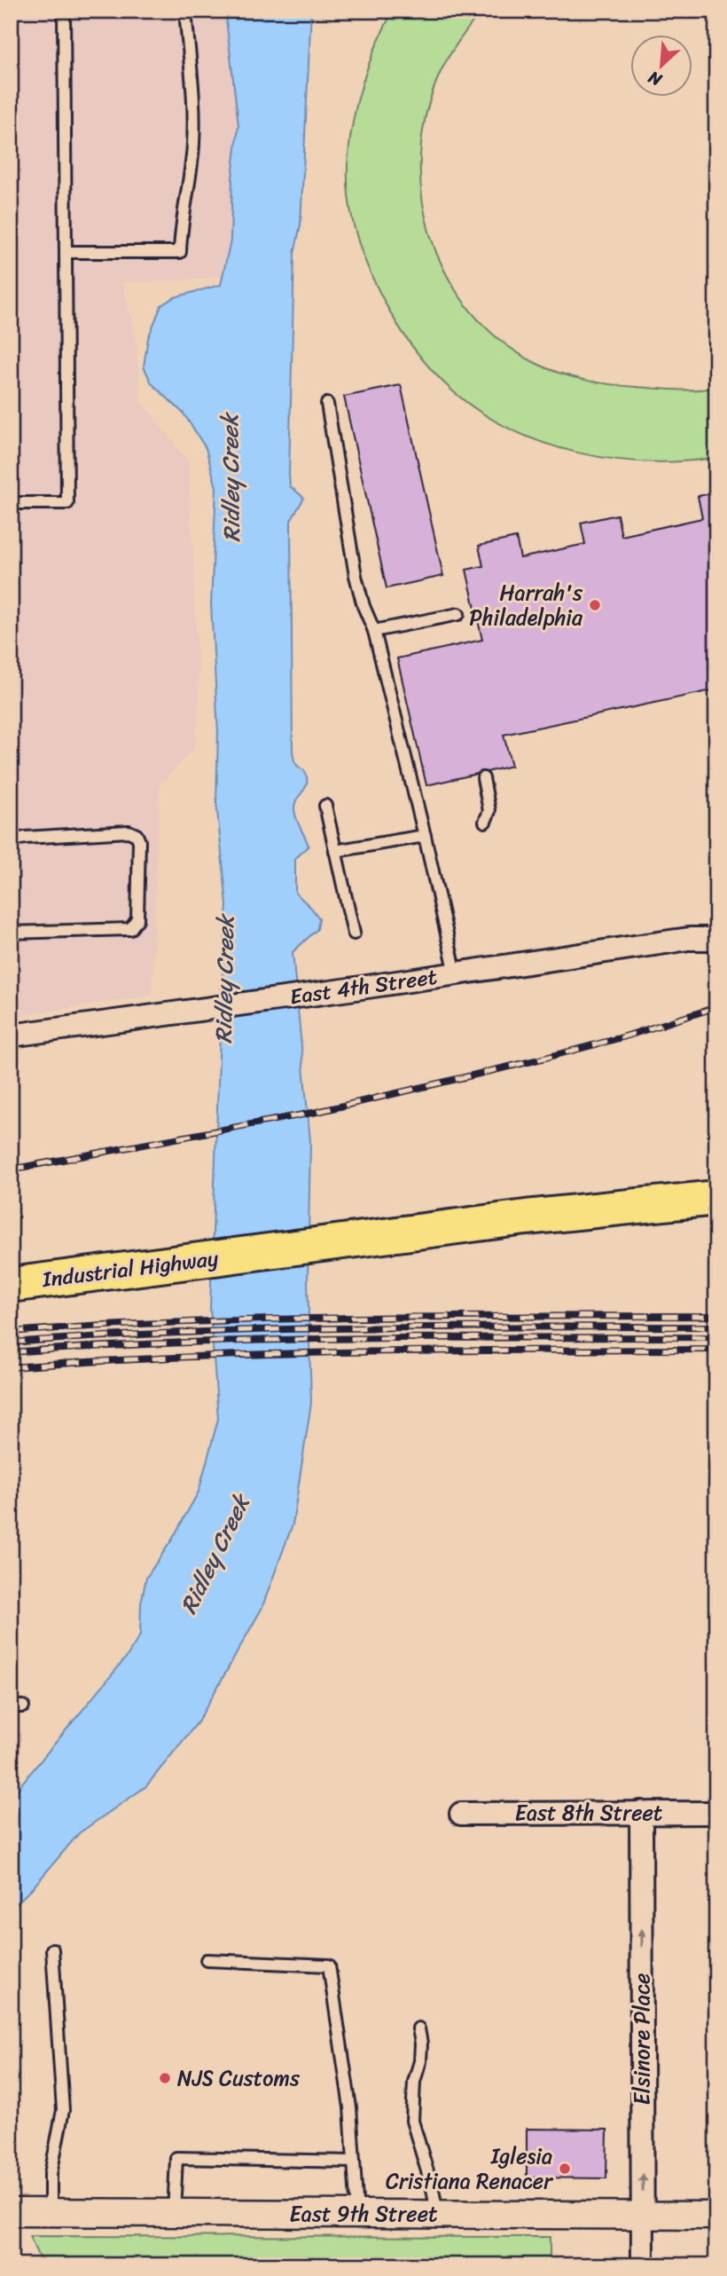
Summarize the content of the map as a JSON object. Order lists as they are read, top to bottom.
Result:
{
  "streets": {
    "main road": ["Industrial Highway"],
    "street": [
      "East 4th Street",
      "East 8th Street",
      "Elsinore Place",
      "East 9th Street"
    ]
  },
  "crossings": [
    ["East 8th Street", "Elsinore Place"],
    ["Elsinore Place", "East 9th Street"]
  ],
  "one_way": ["Elsinore Place"],
  "water": ["Ridley Creek"],
  "places": ["Harrah's Philadelphia", "NJS Customs", "Iglesia Cristiana Renacer"],
  "north": "bottom left"
}
